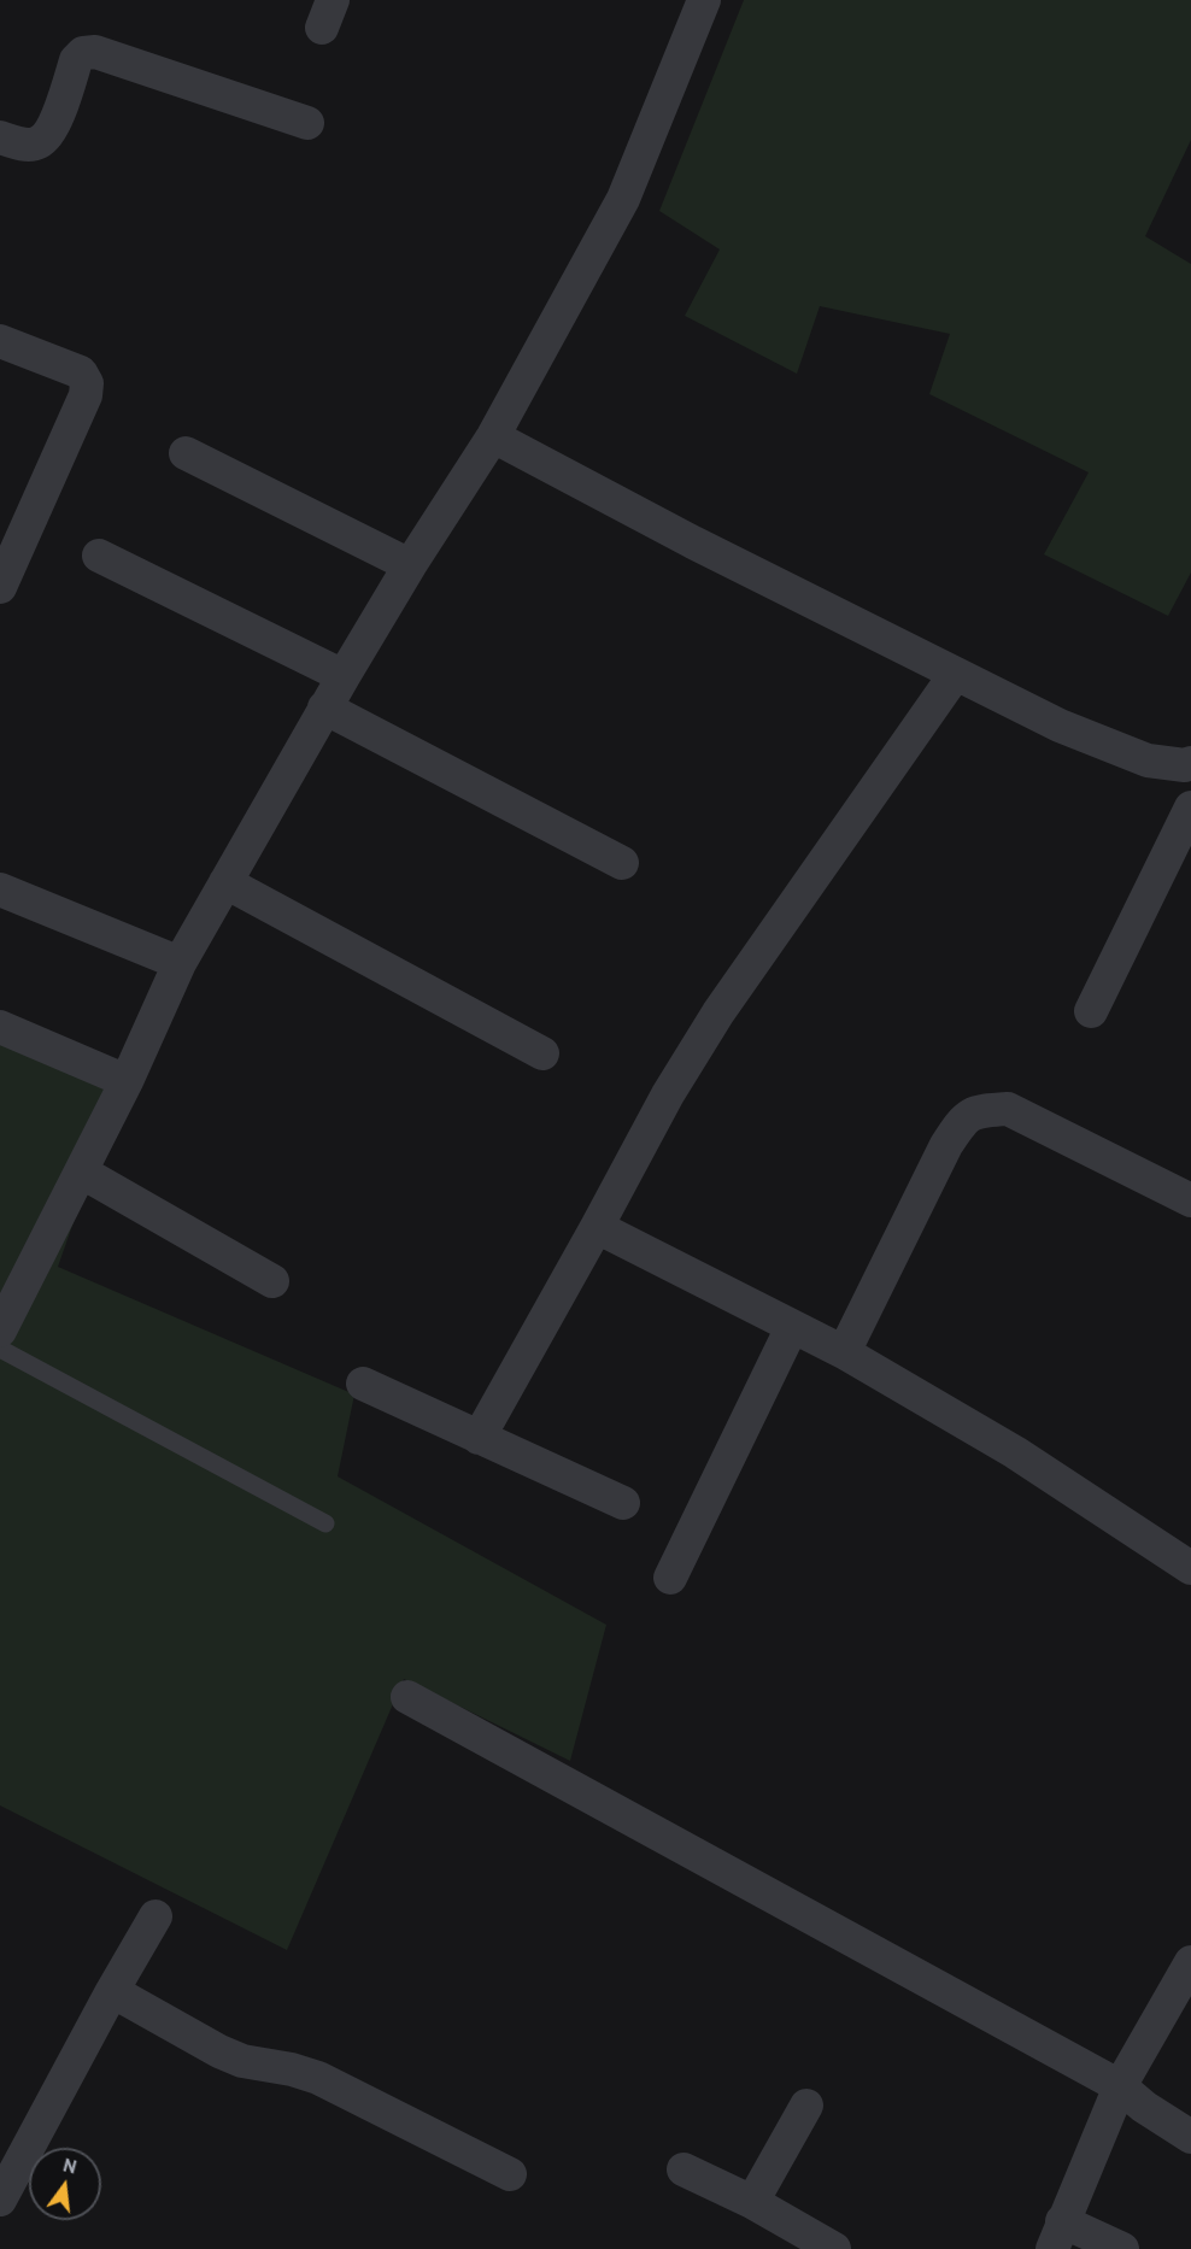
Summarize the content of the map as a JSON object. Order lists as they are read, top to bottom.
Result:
{
  "north": "top"
}
